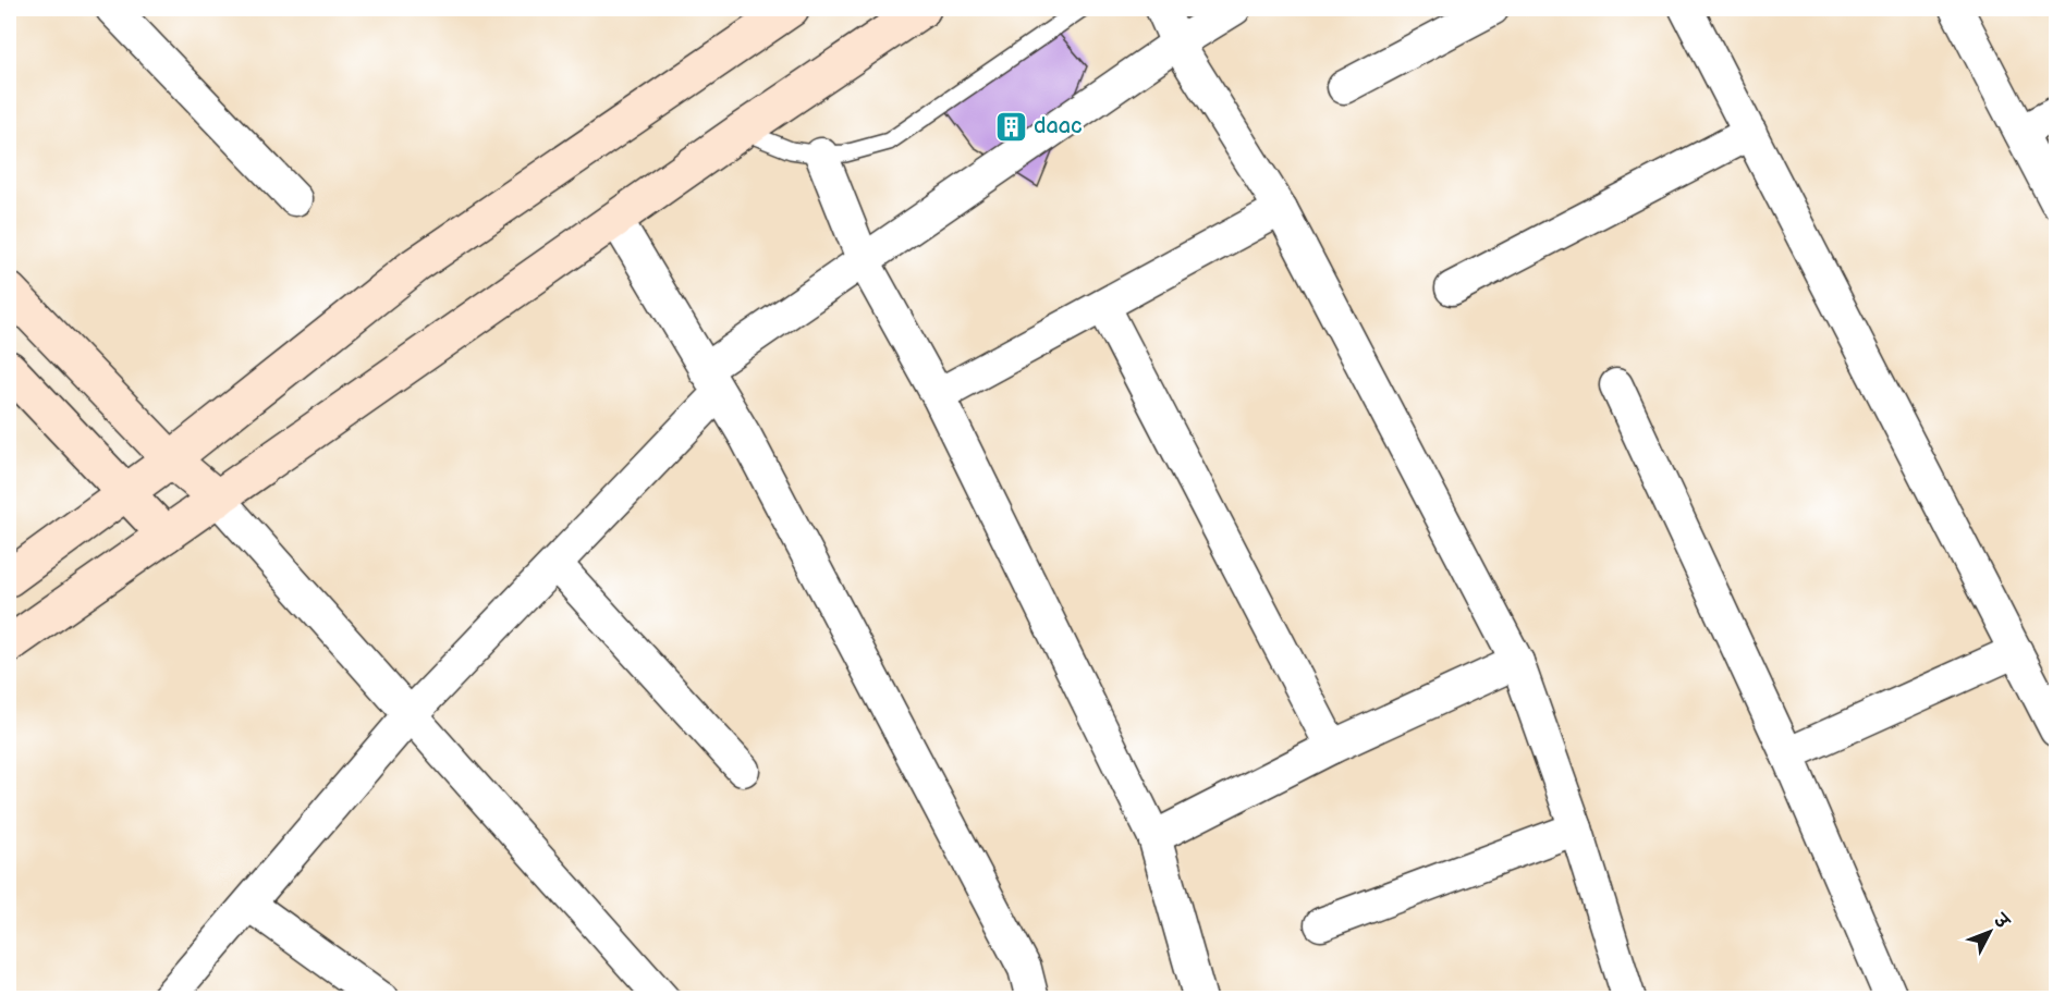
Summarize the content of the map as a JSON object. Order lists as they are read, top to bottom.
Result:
{
  "places": {
    "building": ["daac"]
  },
  "north": "top right"
}
